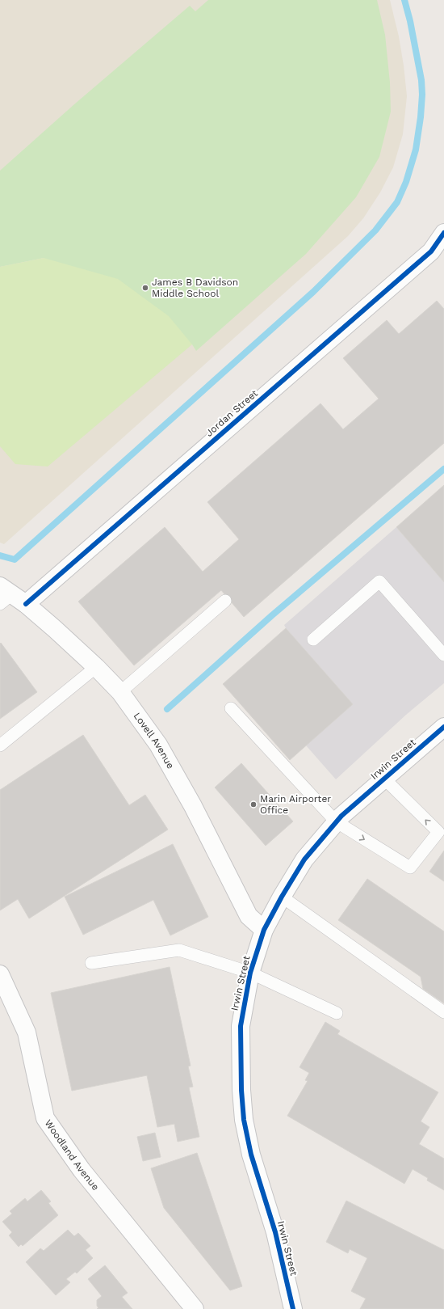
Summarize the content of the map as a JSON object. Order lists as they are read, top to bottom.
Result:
{
  "streets": {
    "street": [
      "Jordan Street",
      "Lovell Avenue",
      "Irwin Street",
      "Woodland Avenue"
    ]
  },
  "crossings": [
    ["Jordan Street", "Lovell Avenue"],
    ["Lovell Avenue", "Irwin Street"]
  ],
  "places": ["James B Davidson Middle School", "Marin Airporter Office"]
}
